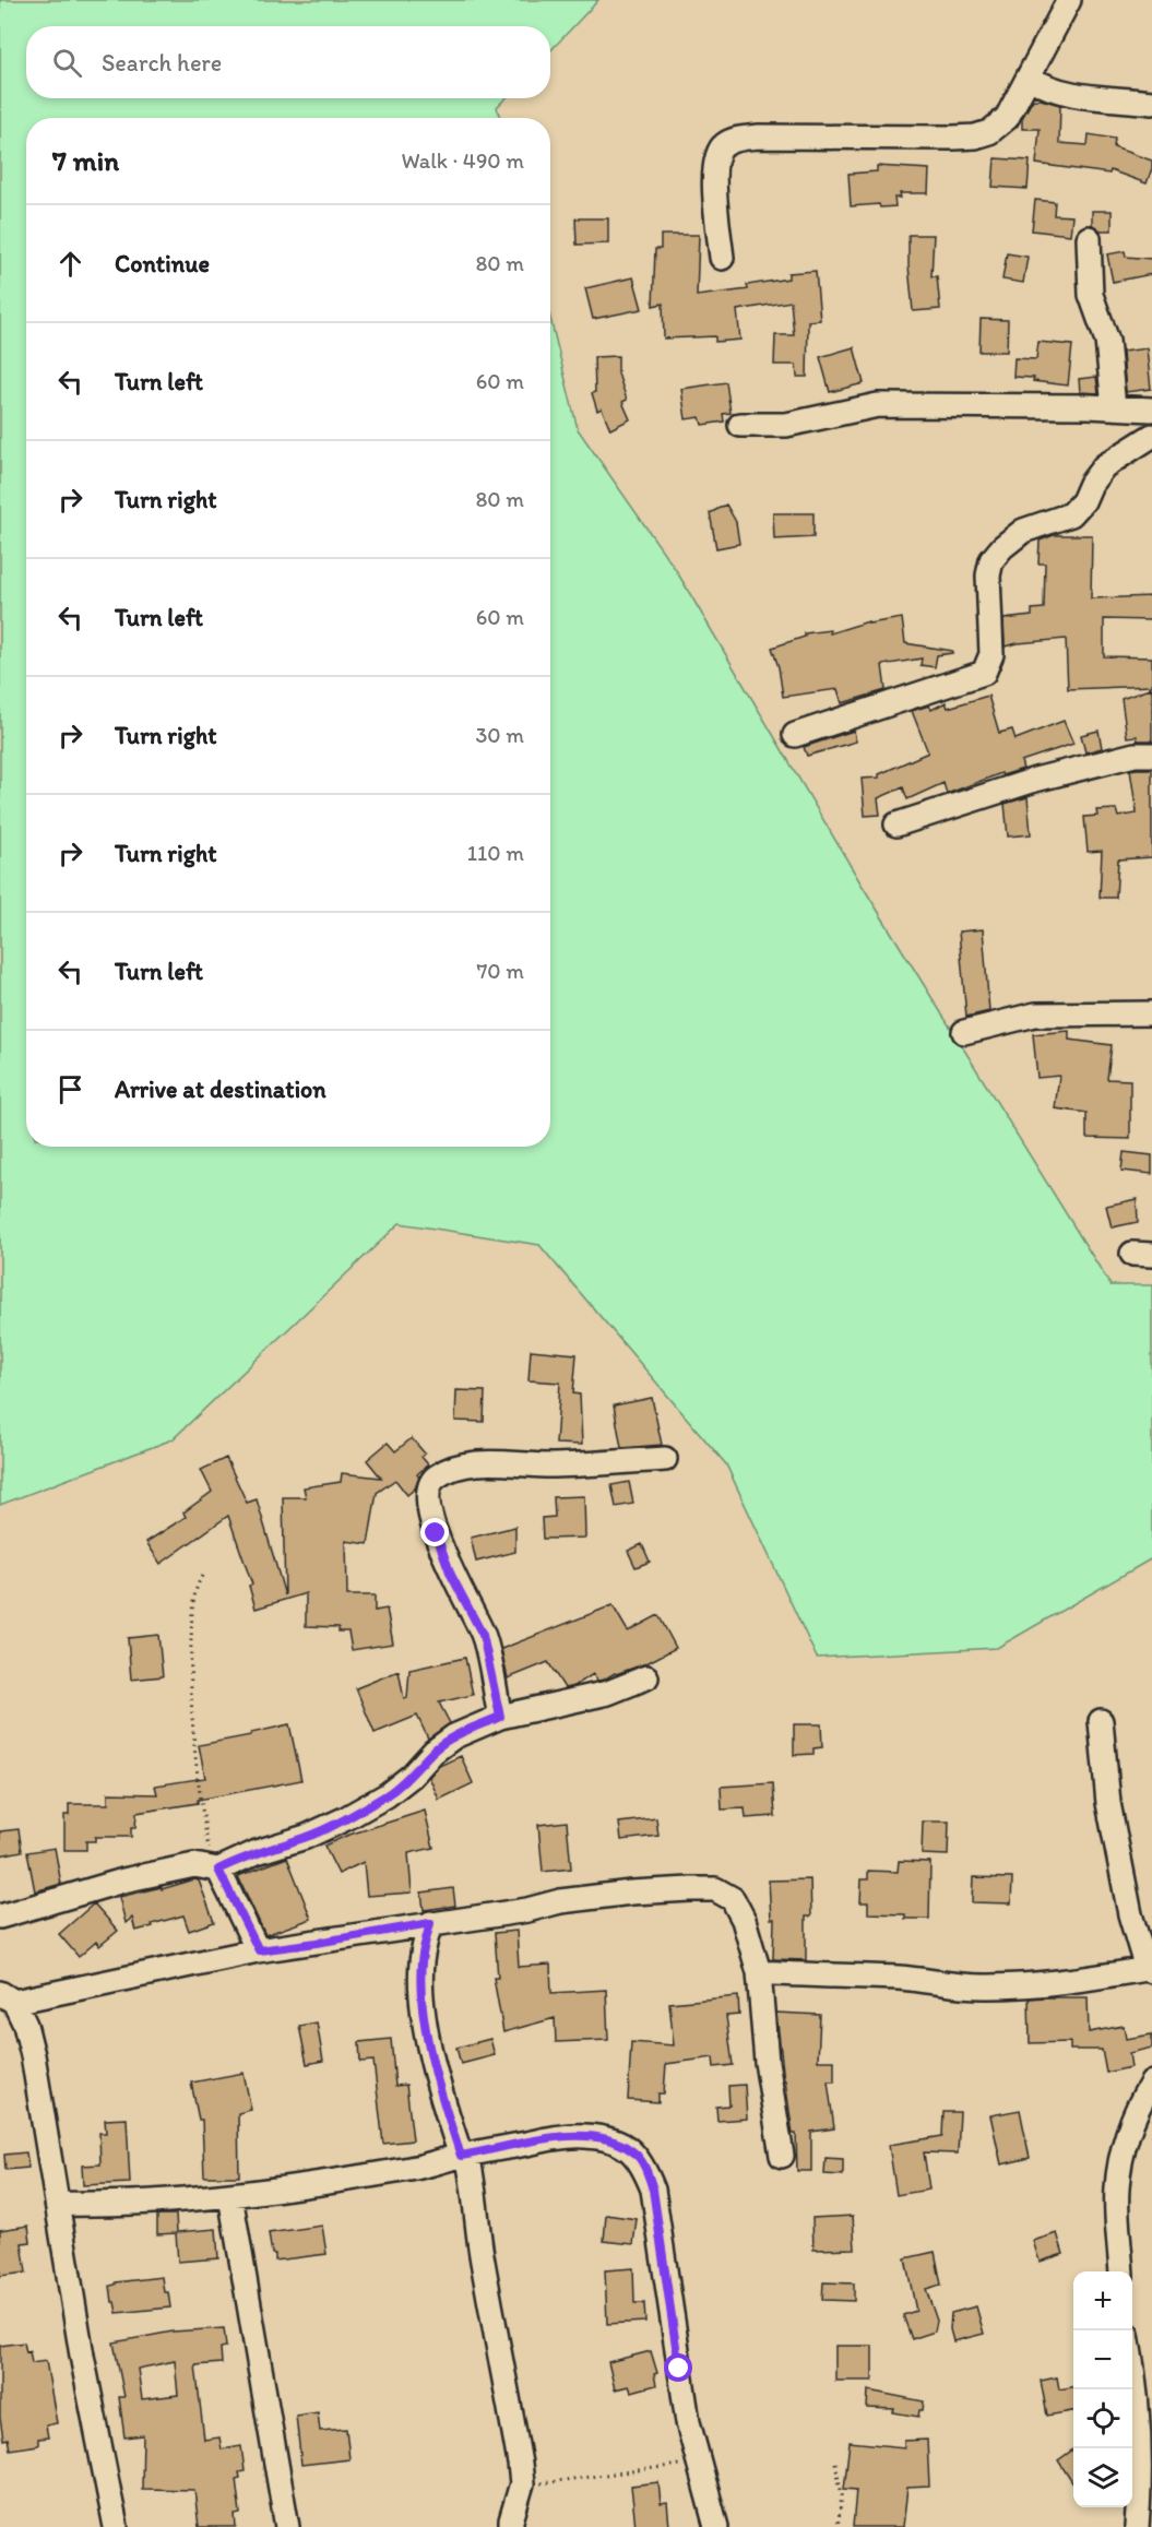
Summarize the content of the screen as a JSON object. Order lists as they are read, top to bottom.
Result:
{
  "page": {
    "search": "Search here",
    "heading": ["7 min", "Walk · 490 m"],
    "list": [
      ["Continue", "80 m"],
      ["Turn left", "60 m"],
      ["Turn right", "80 m"],
      ["Turn left", "60 m"],
      ["Turn right", "30 m"],
      ["Turn right", "110 m"],
      ["Turn left", "70 m"],
      "Arrive at destination"
    ],
    "map_buttons": ["+", "−"]
  }
}
